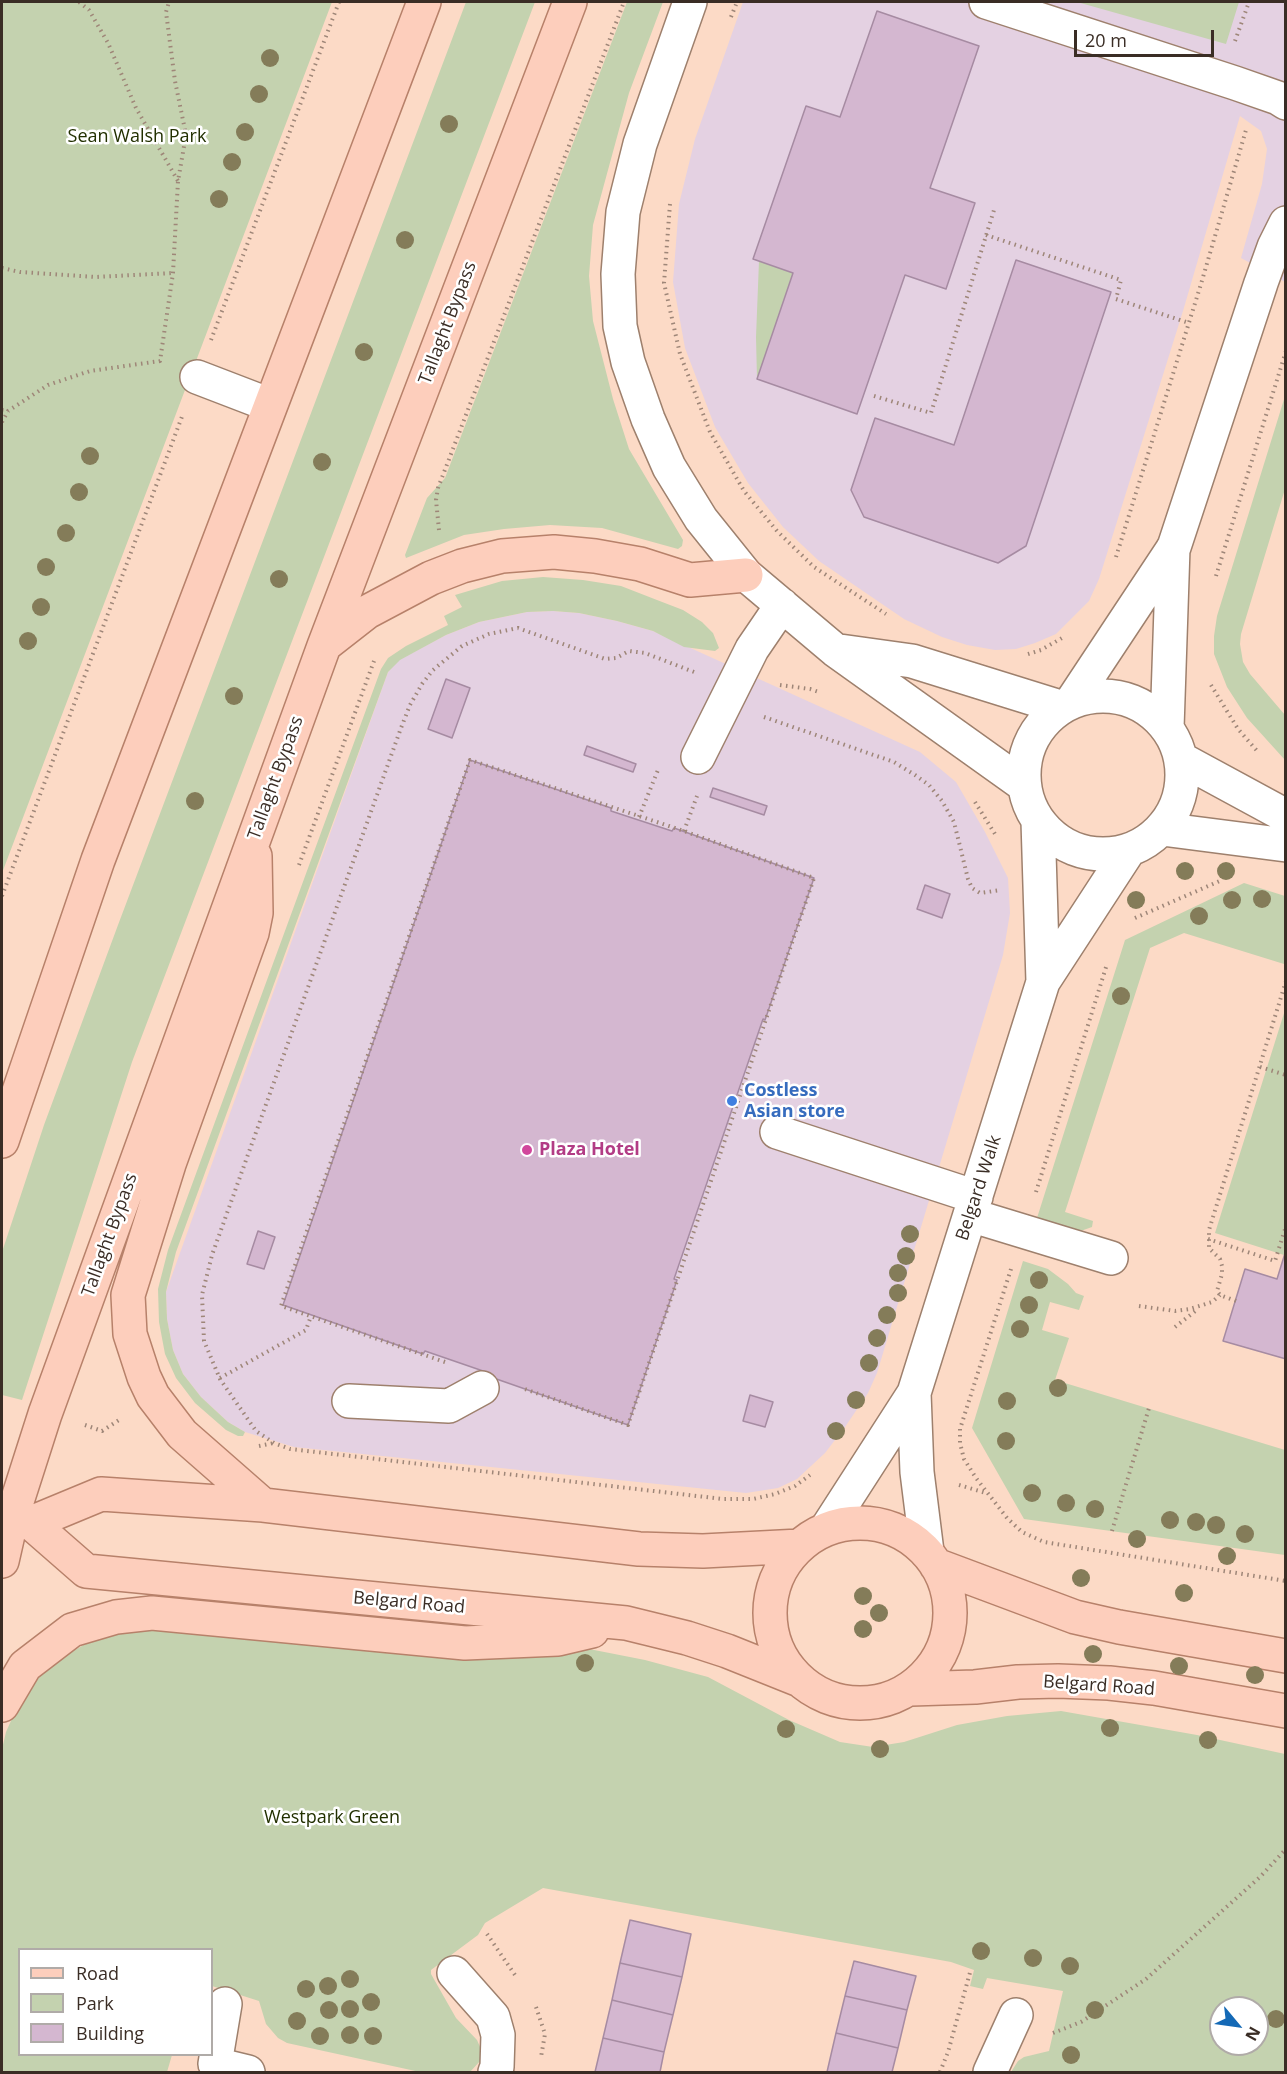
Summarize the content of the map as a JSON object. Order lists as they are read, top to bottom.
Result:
{
  "streets": {
    "main road": ["Tallaght Bypass", "Belgard Road"],
    "street": ["Belgard Walk"]
  },
  "crossings": [
    ["Tallaght Bypass", "Belgard Road"],
    ["Belgard Walk", "Belgard Road"]
  ],
  "parks": ["Sean Walsh Park", "Westpark Green"],
  "places": ["Costless Asian store", "Plaza Hotel"],
  "legend": ["Road", "Park", "Building"],
  "scale_bar": "20 m",
  "north": "bottom right"
}
